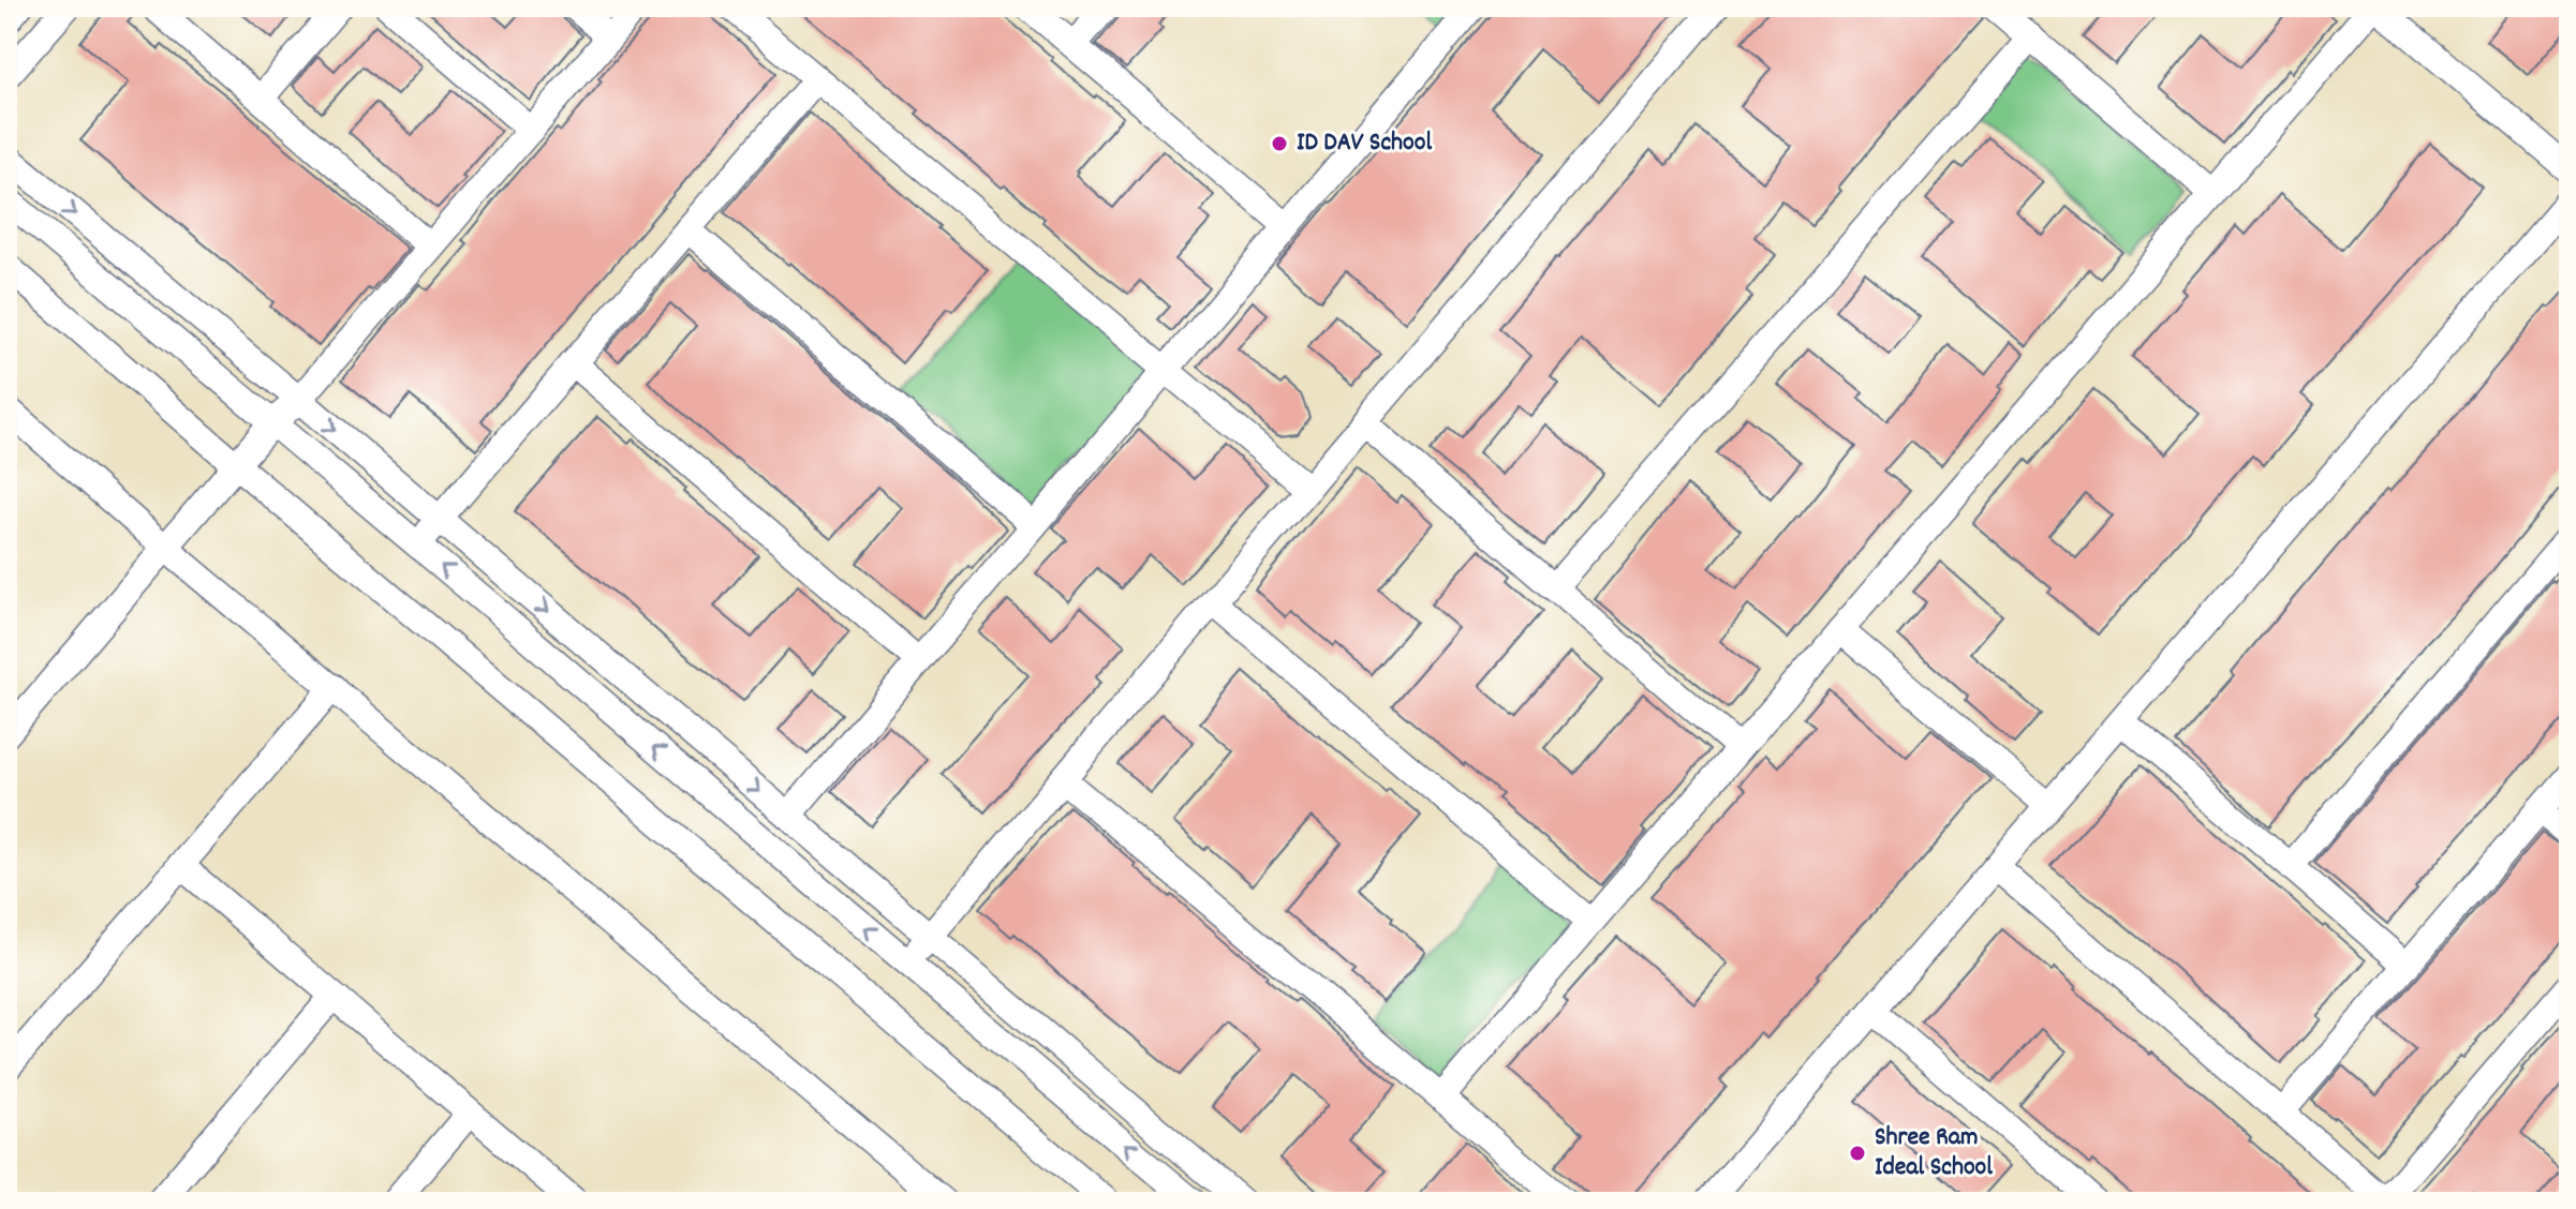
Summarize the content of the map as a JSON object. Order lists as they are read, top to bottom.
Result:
{
  "places": ["ID DAV School", "Shree Ram Ideal School"]
}
